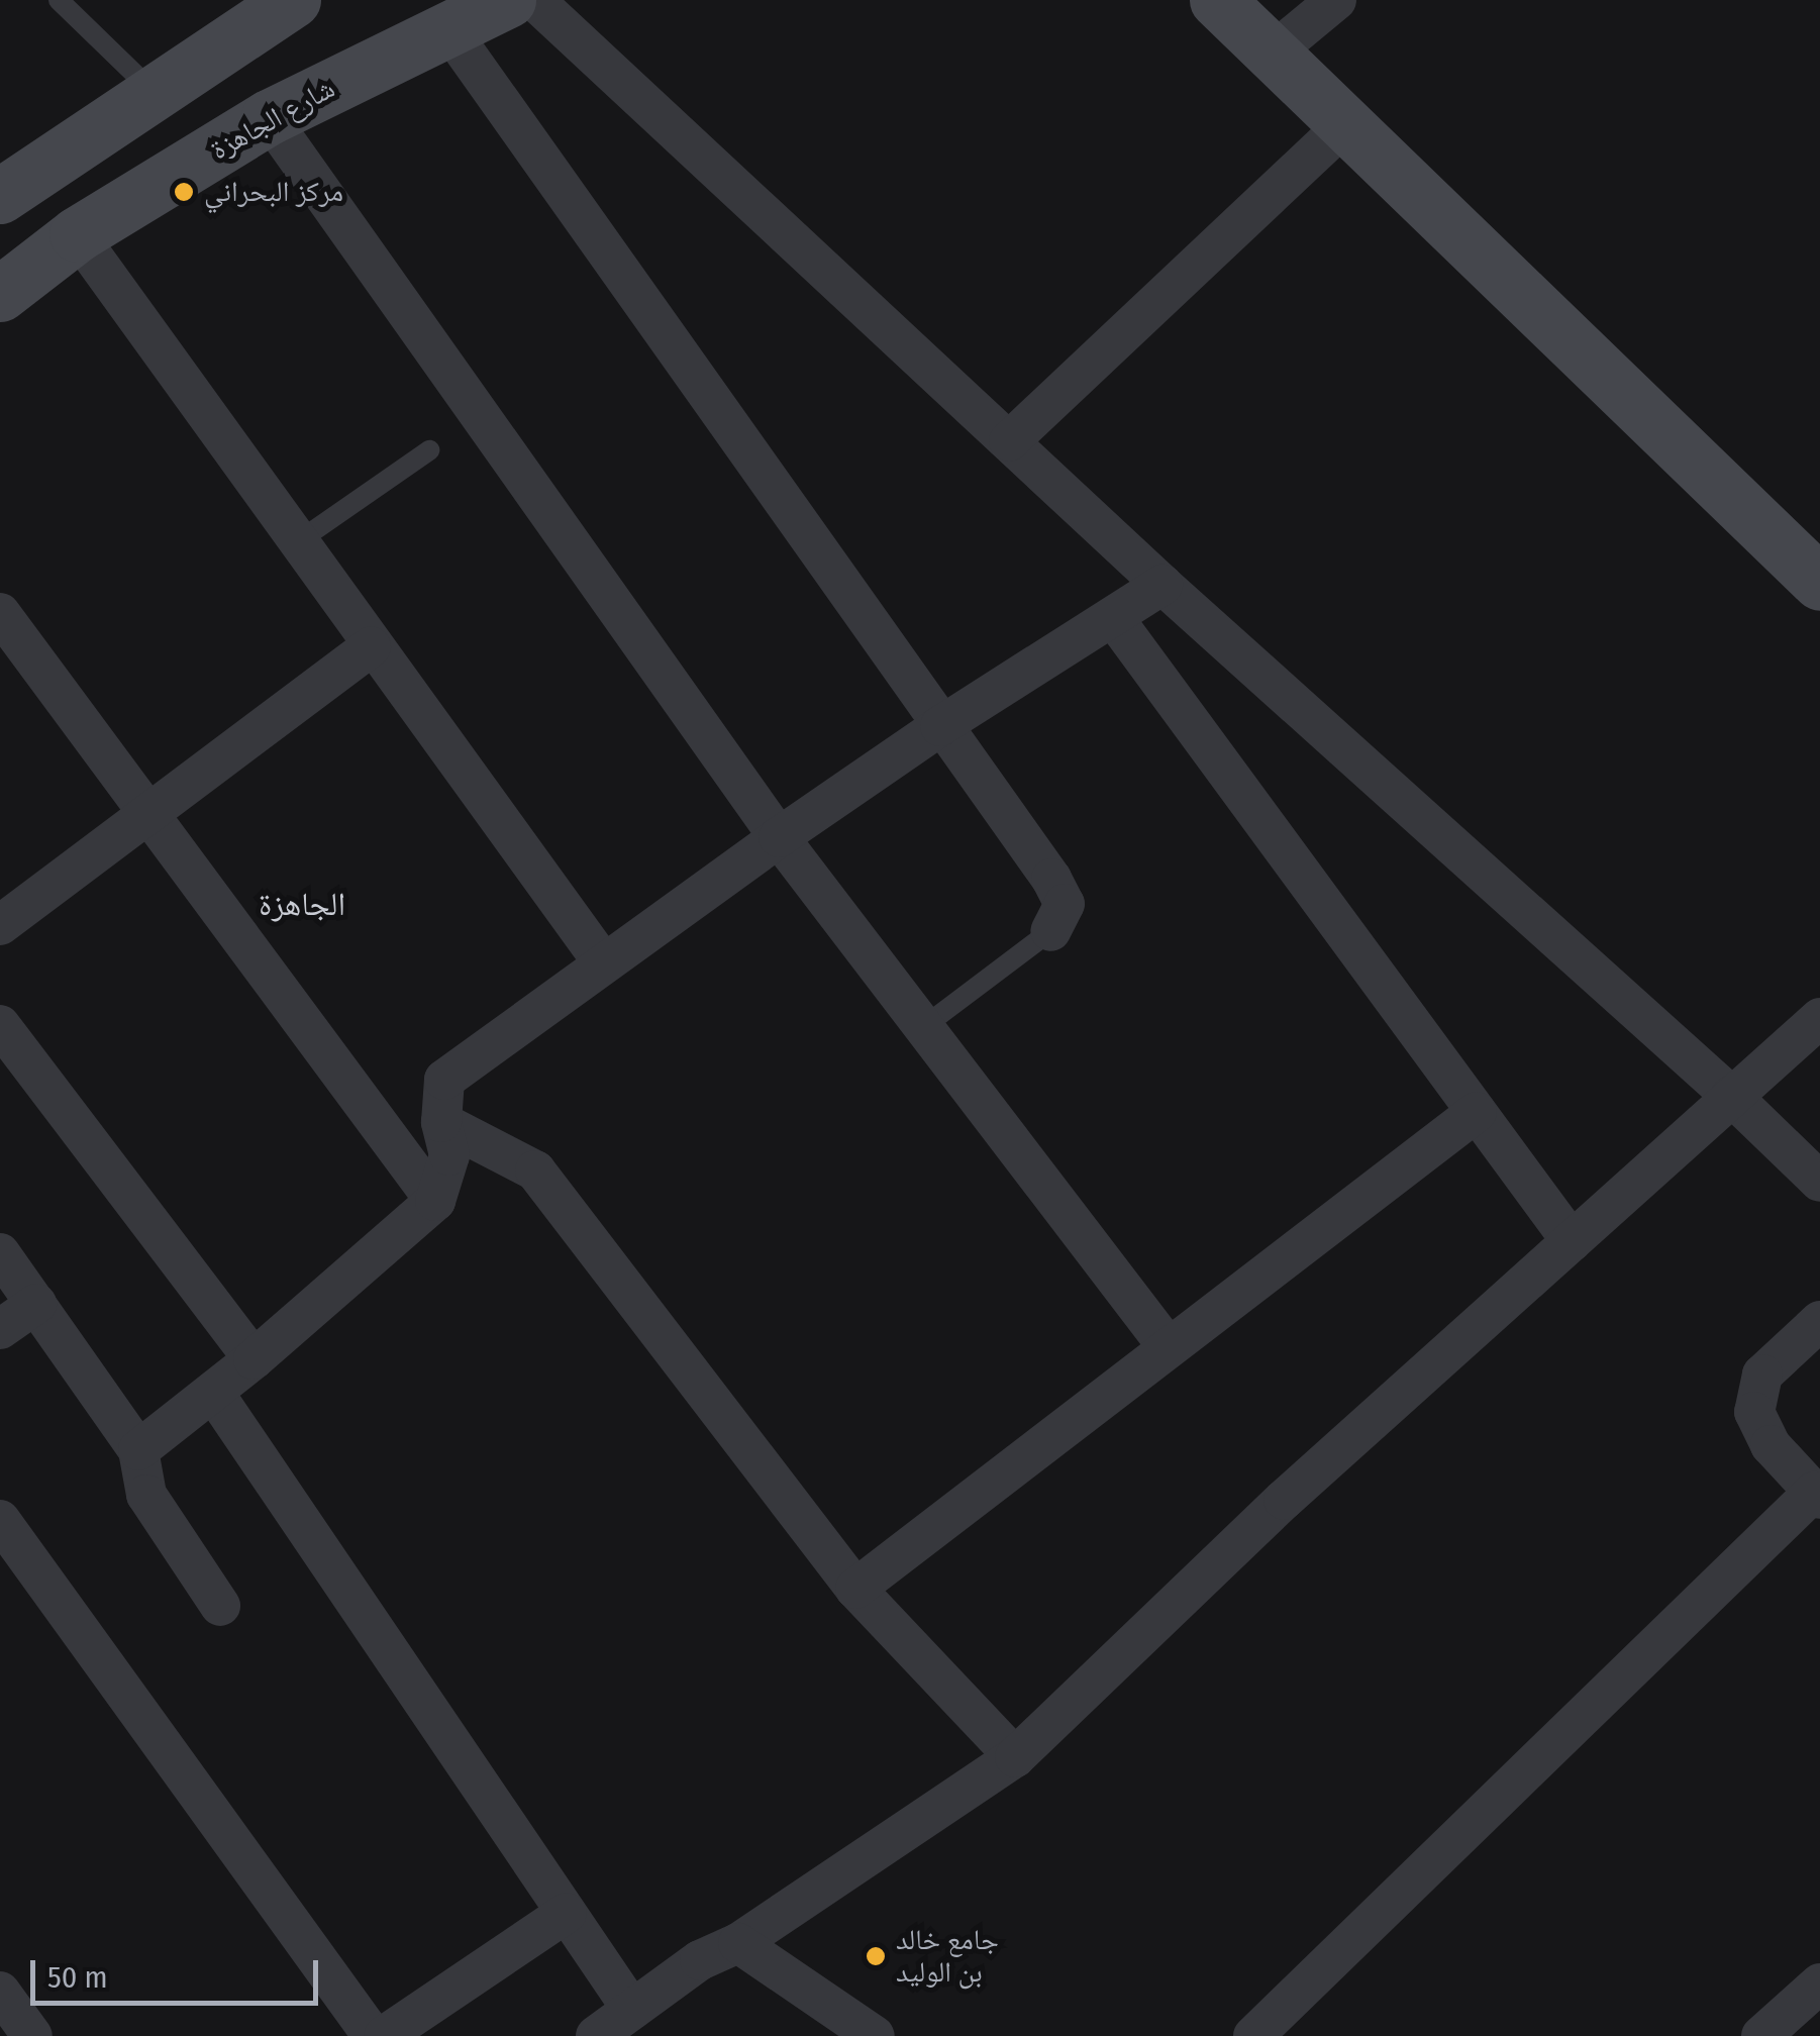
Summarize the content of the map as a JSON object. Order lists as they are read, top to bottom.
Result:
{
  "streets": {
    "street": ["شارع الجاهزة"]
  },
  "districts": ["الجاهزة"],
  "places": ["مركز البحراني", "جامع خالد بن الوليد"],
  "scale_bar": "50 m"
}
